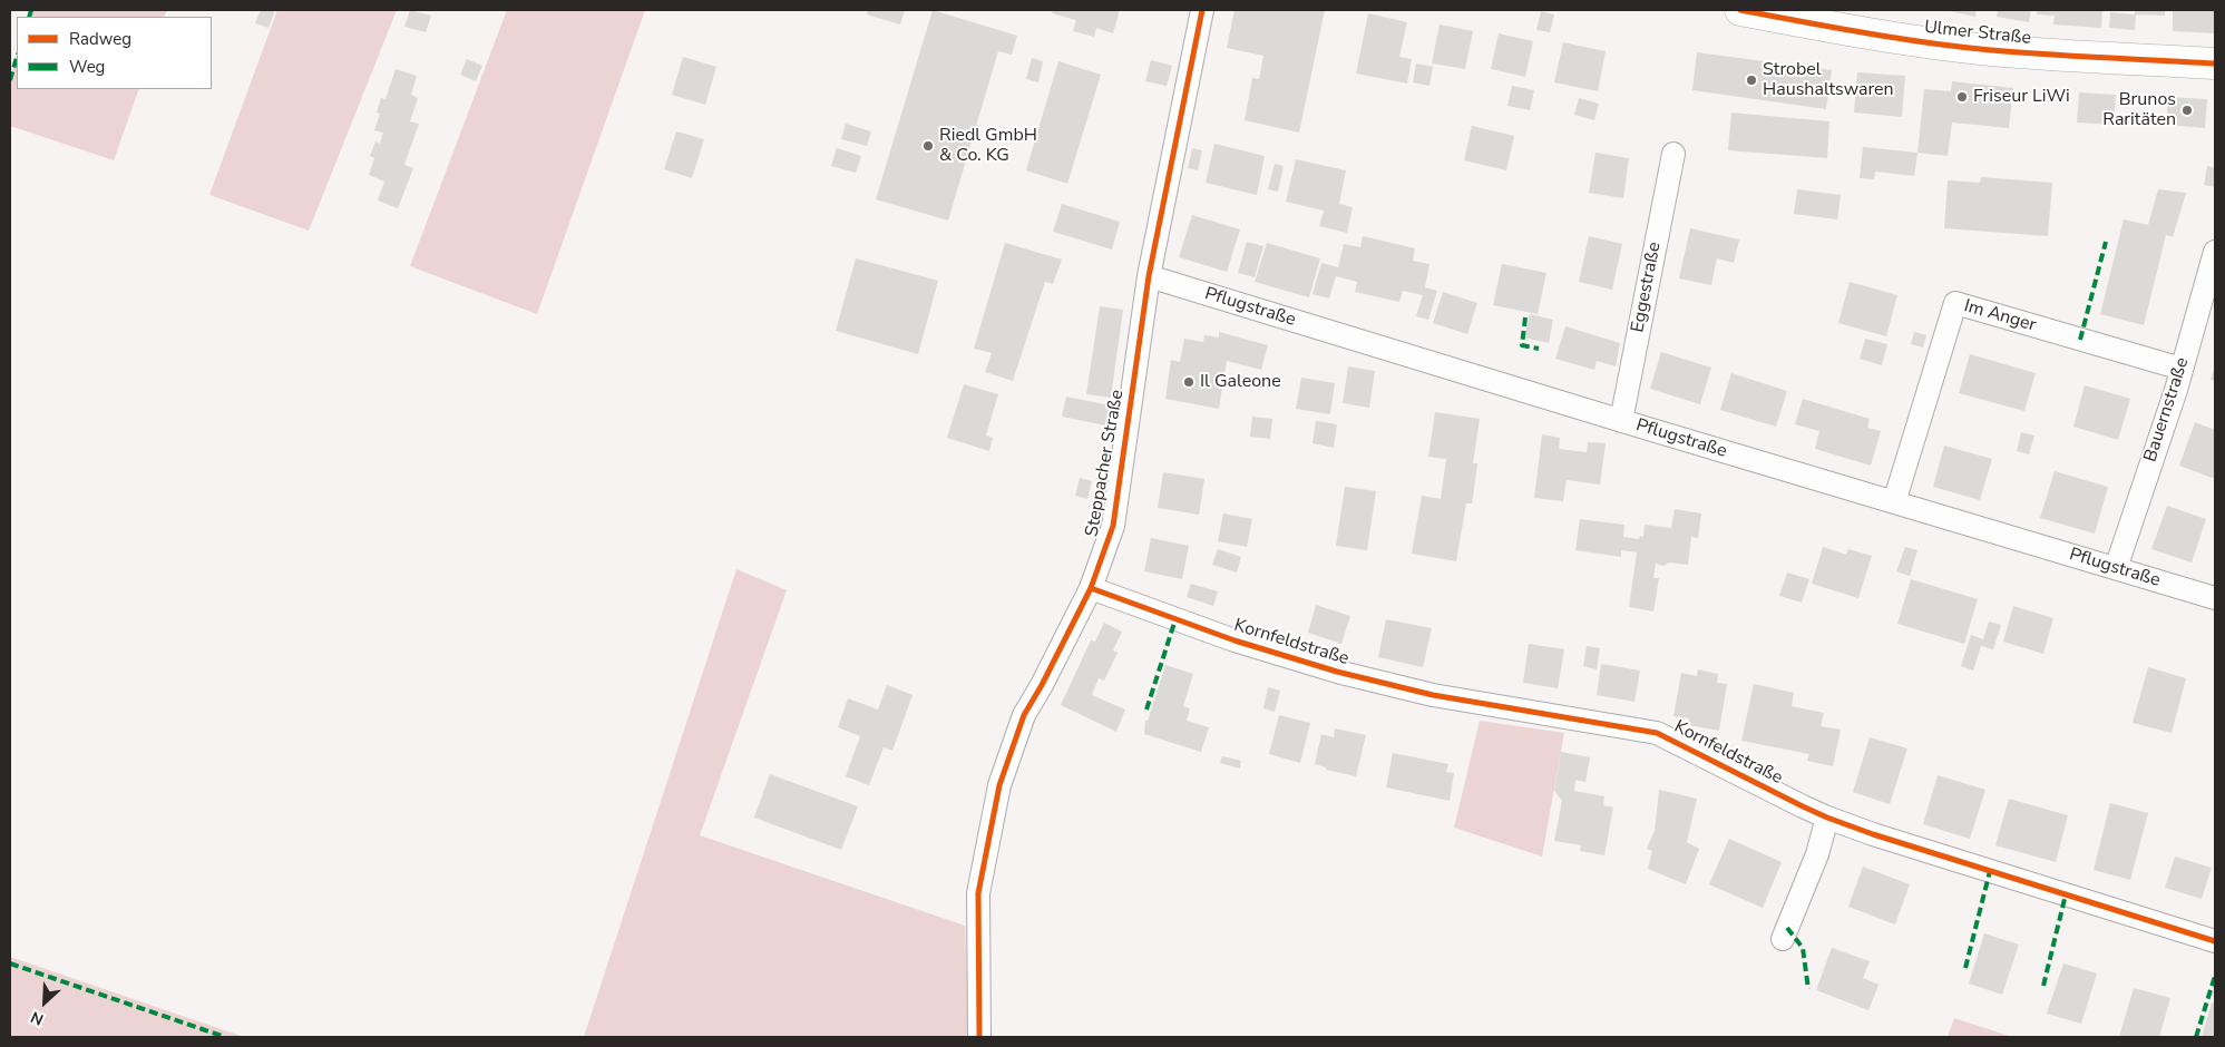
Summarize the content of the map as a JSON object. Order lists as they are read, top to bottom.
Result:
{
  "streets": {
    "street": [
      "Ulmer Straße",
      "Eggestraße",
      "Pflugstraße",
      "Im Anger",
      "Bauernstraße",
      "Steppacher Straße",
      "Kornfeldstraße"
    ]
  },
  "crossings": [
    ["Eggestraße", "Pflugstraße"],
    ["Pflugstraße", "Im Anger"],
    ["Pflugstraße", "Bauernstraße"],
    ["Pflugstraße", "Steppacher Straße"],
    ["Im Anger", "Bauernstraße"],
    ["Steppacher Straße", "Kornfeldstraße"]
  ],
  "places": [
    "Strobel Haushaltswaren",
    "Friseur LiWi",
    "Brunos Raritäten",
    "Riedl GmbH & Co. KG",
    "Il Galeone"
  ],
  "legend": ["Radweg", "Weg"],
  "north": "bottom left"
}
